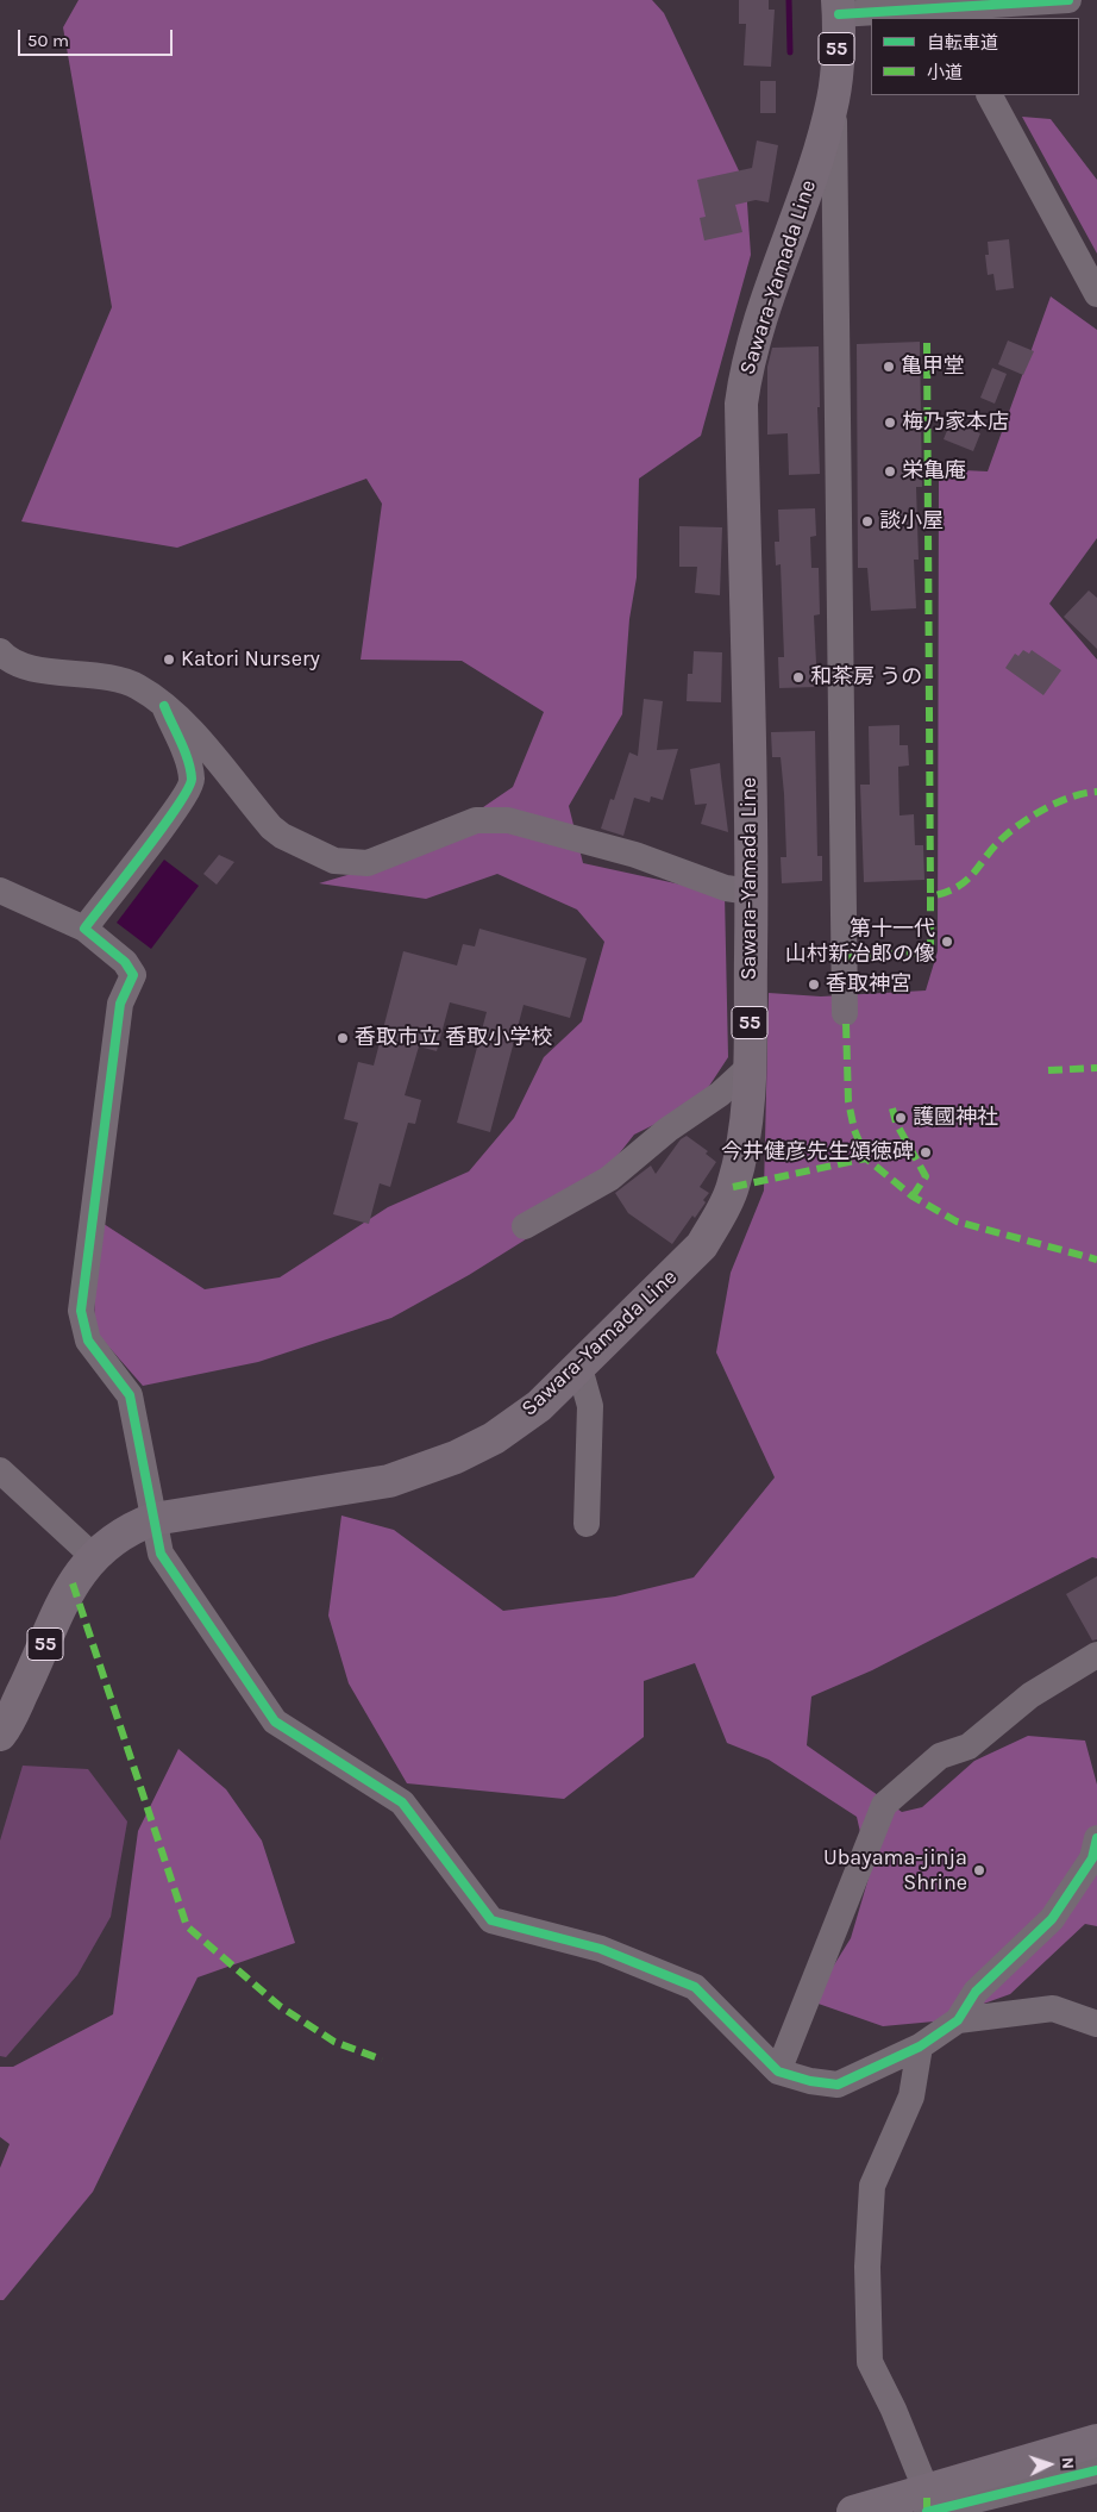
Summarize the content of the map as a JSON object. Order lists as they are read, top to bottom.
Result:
{
  "streets": {
    "main road": ["55", "Sawara-Yamada Line"]
  },
  "places": [
    "亀甲堂",
    "梅乃家本店",
    "栄亀庵",
    "談小屋",
    "Katori Nursery",
    "和茶房 うの",
    "第十一代 山村新治郎の像",
    "香取神宮",
    "香取市立 香取小学校",
    "護國神社",
    "今井健彦先生頌徳碑",
    "Ubayama-jinja Shrine"
  ],
  "legend": ["自転車道", "小道"],
  "scale_bar": "50 m",
  "north": "right"
}
